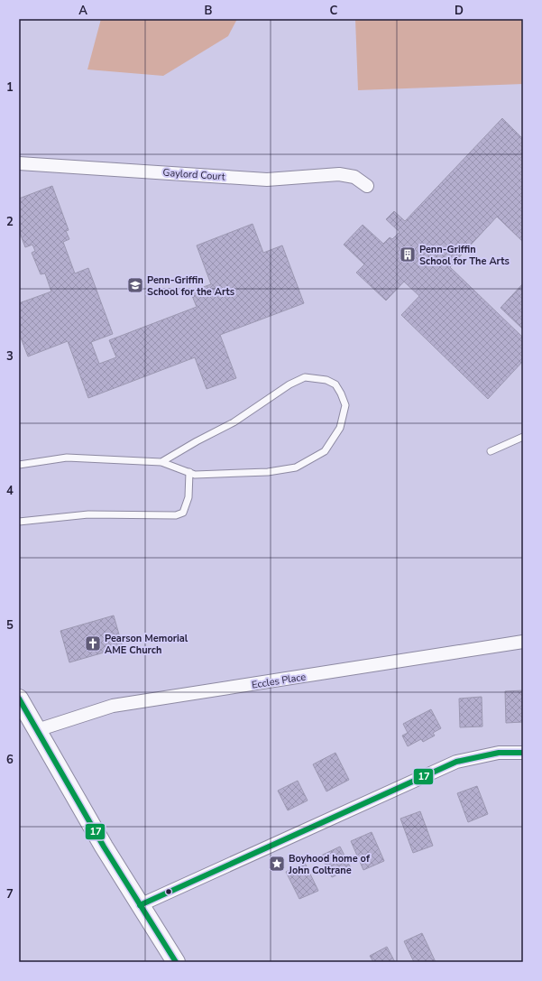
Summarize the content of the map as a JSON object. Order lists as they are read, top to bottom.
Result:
{
  "streets": {
    "street": ["Gaylord Court", "Eccles Place"]
  },
  "places": {
    "building": ["Penn-Griffin School for The Arts"],
    "school or university": ["Penn-Griffin School for the Arts"],
    "church": ["Pearson Memorial AME Church"],
    "place": ["Boyhood home of John Coltrane"]
  },
  "lines": ["transit line 17"],
  "grid": {
    "columns": [
      "A",
      "B",
      "C",
      "D"
    ],
    "rows": [
      "1",
      "2",
      "3",
      "4",
      "5",
      "6",
      "7"
    ]
  }
}
